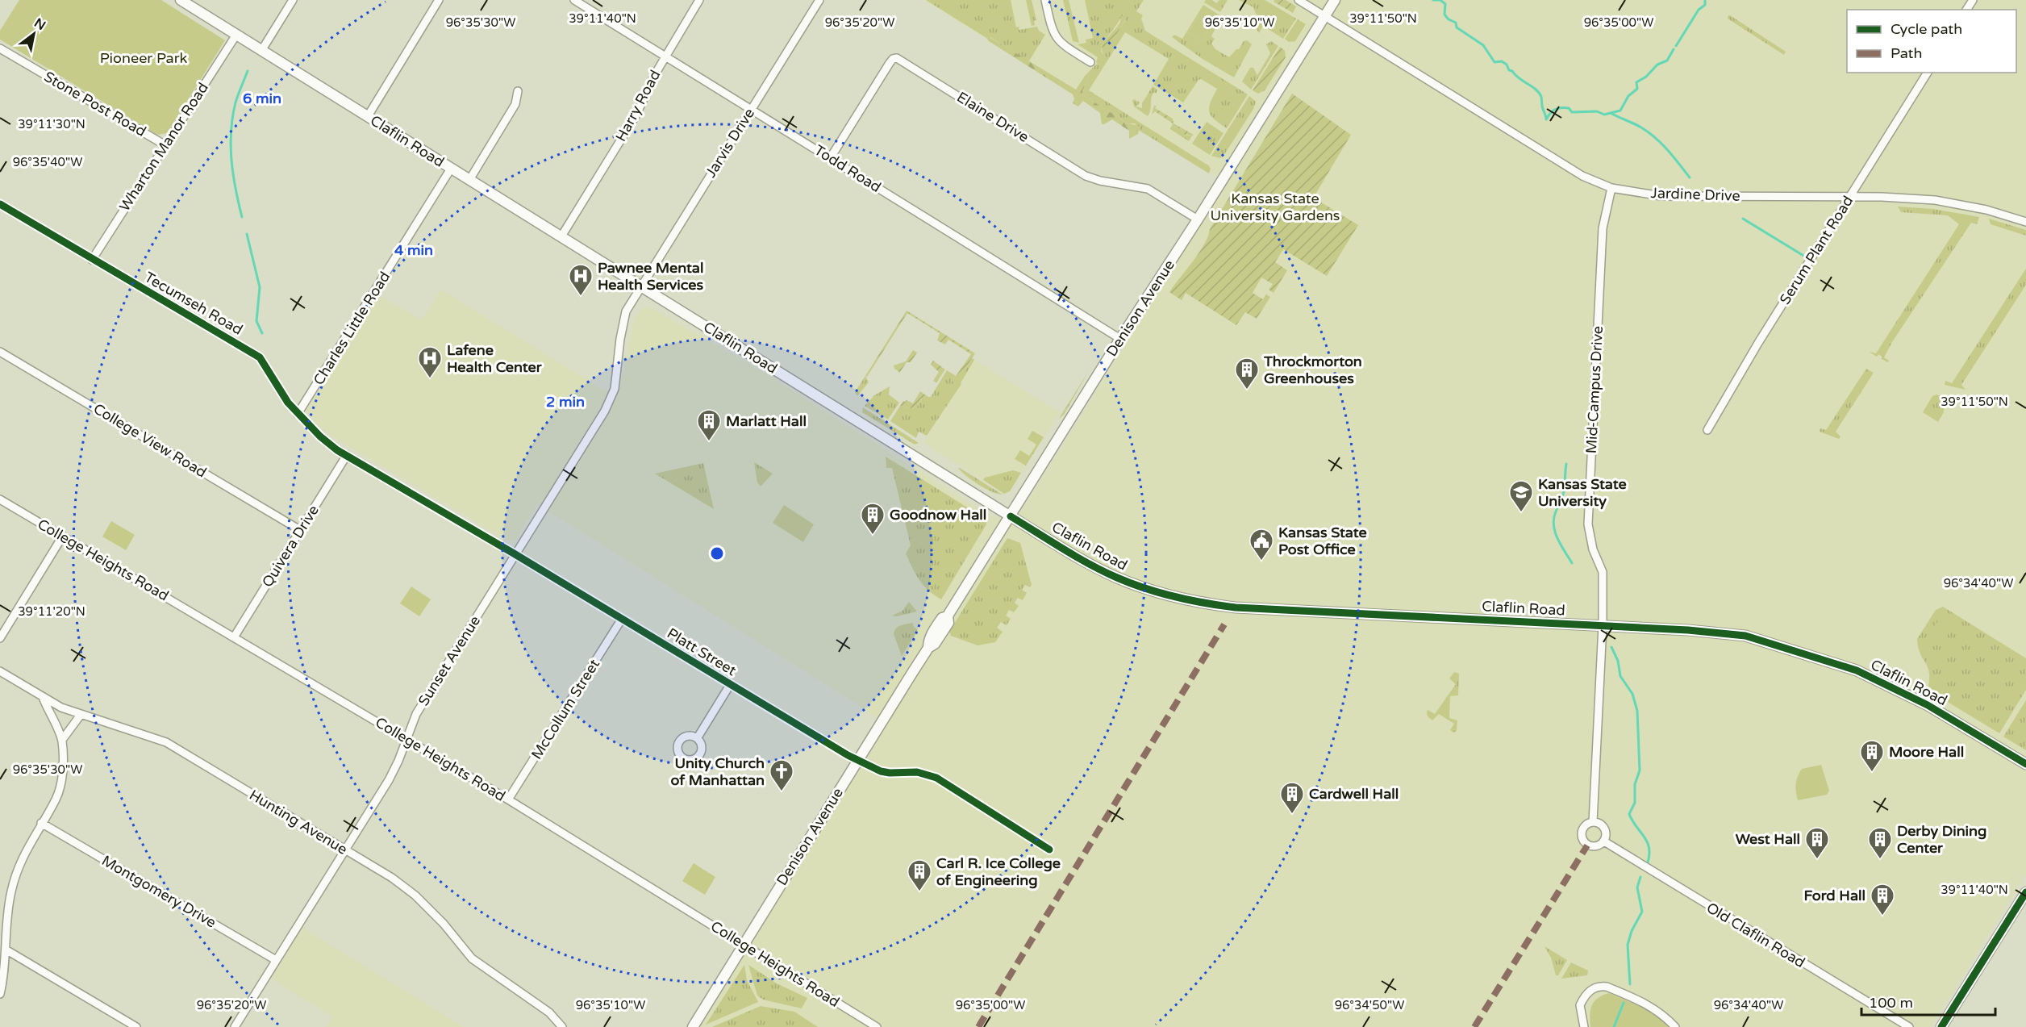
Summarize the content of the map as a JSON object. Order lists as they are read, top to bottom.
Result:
{
  "streets": {
    "street": [
      "Stone Post Road",
      "Harry Road",
      "Elaine Drive",
      "Claflin Road",
      "Jarvis Drive",
      "Wharton Manor Road",
      "Todd Road",
      "Jardine Drive",
      "Serum Plant Road",
      "Tecumseh Road",
      "Denison Avenue",
      "Charles Little Road",
      "Mid-Campus Drive",
      "College View Road",
      "Quivera Drive",
      "College Heights Road",
      "Platt Street",
      "Sunset Avenue",
      "McCollum Street",
      "Hunting Avenue",
      "Montgomery Drive",
      "Old Claflin Road"
    ]
  },
  "crossings": [
    ["Stone Post Road", "Wharton Manor Road"],
    ["Harry Road", "Claflin Road"],
    ["Harry Road", "Todd Road"],
    ["Elaine Drive", "Todd Road"],
    ["Elaine Drive", "Denison Avenue"],
    ["Claflin Road", "Jarvis Drive"],
    ["Claflin Road", "Wharton Manor Road"],
    ["Claflin Road", "Denison Avenue"],
    ["Claflin Road", "Charles Little Road"],
    ["Claflin Road", "Mid-Campus Drive"],
    ["Claflin Road", "Sunset Avenue"],
    ["Jarvis Drive", "Todd Road"],
    ["Jarvis Drive", "Sunset Avenue"],
    ["Wharton Manor Road", "Tecumseh Road"],
    ["Todd Road", "Denison Avenue"],
    ["Jardine Drive", "Serum Plant Road"],
    ["Jardine Drive", "Denison Avenue"],
    ["Jardine Drive", "Mid-Campus Drive"],
    ["Tecumseh Road", "Charles Little Road"],
    ["Tecumseh Road", "Quivera Drive"],
    ["Tecumseh Road", "Platt Street"],
    ["Denison Avenue", "College Heights Road"],
    ["Denison Avenue", "Platt Street"],
    ["Mid-Campus Drive", "Old Claflin Road"],
    ["College View Road", "Quivera Drive"],
    ["Quivera Drive", "College Heights Road"],
    ["Quivera Drive", "Platt Street"],
    ["College Heights Road", "Sunset Avenue"],
    ["College Heights Road", "McCollum Street"],
    ["Platt Street", "Sunset Avenue"],
    ["Platt Street", "McCollum Street"],
    ["Sunset Avenue", "Hunting Avenue"],
    ["Sunset Avenue", "Montgomery Drive"]
  ],
  "parks": ["Pioneer Park", "Kansas State University Gardens"],
  "places": {
    "hospital": ["Pawnee Mental Health Services", "Lafene Health Center"],
    "building": [
      "Throckmorton Greenhouses",
      "Marlatt Hall",
      "Goodnow Hall",
      "Moore Hall",
      "Cardwell Hall",
      "West Hall",
      "Derby Dining Center",
      "Carl R. Ice College of Engineering",
      "Ford Hall"
    ],
    "school or university": ["Kansas State University"],
    "public building": ["Kansas State Post Office"],
    "church": ["Unity Church of Manhattan"]
  },
  "legend": ["Cycle path", "Path"],
  "scale_bar": "100 m",
  "north": "top right",
  "coordinates": [
    "39°11'40\"N",
    "39°11'50\"N",
    "96°35'30\"W",
    "96°35'20\"W",
    "96°35'10\"W",
    "96°35'00\"W",
    "39°11'30\"N",
    "96°35'40\"W",
    "96°34'40\"W",
    "39°11'20\"N",
    "96°34'50\"W"
  ],
  "rings": ["6 min", "4 min", "2 min"]
}
